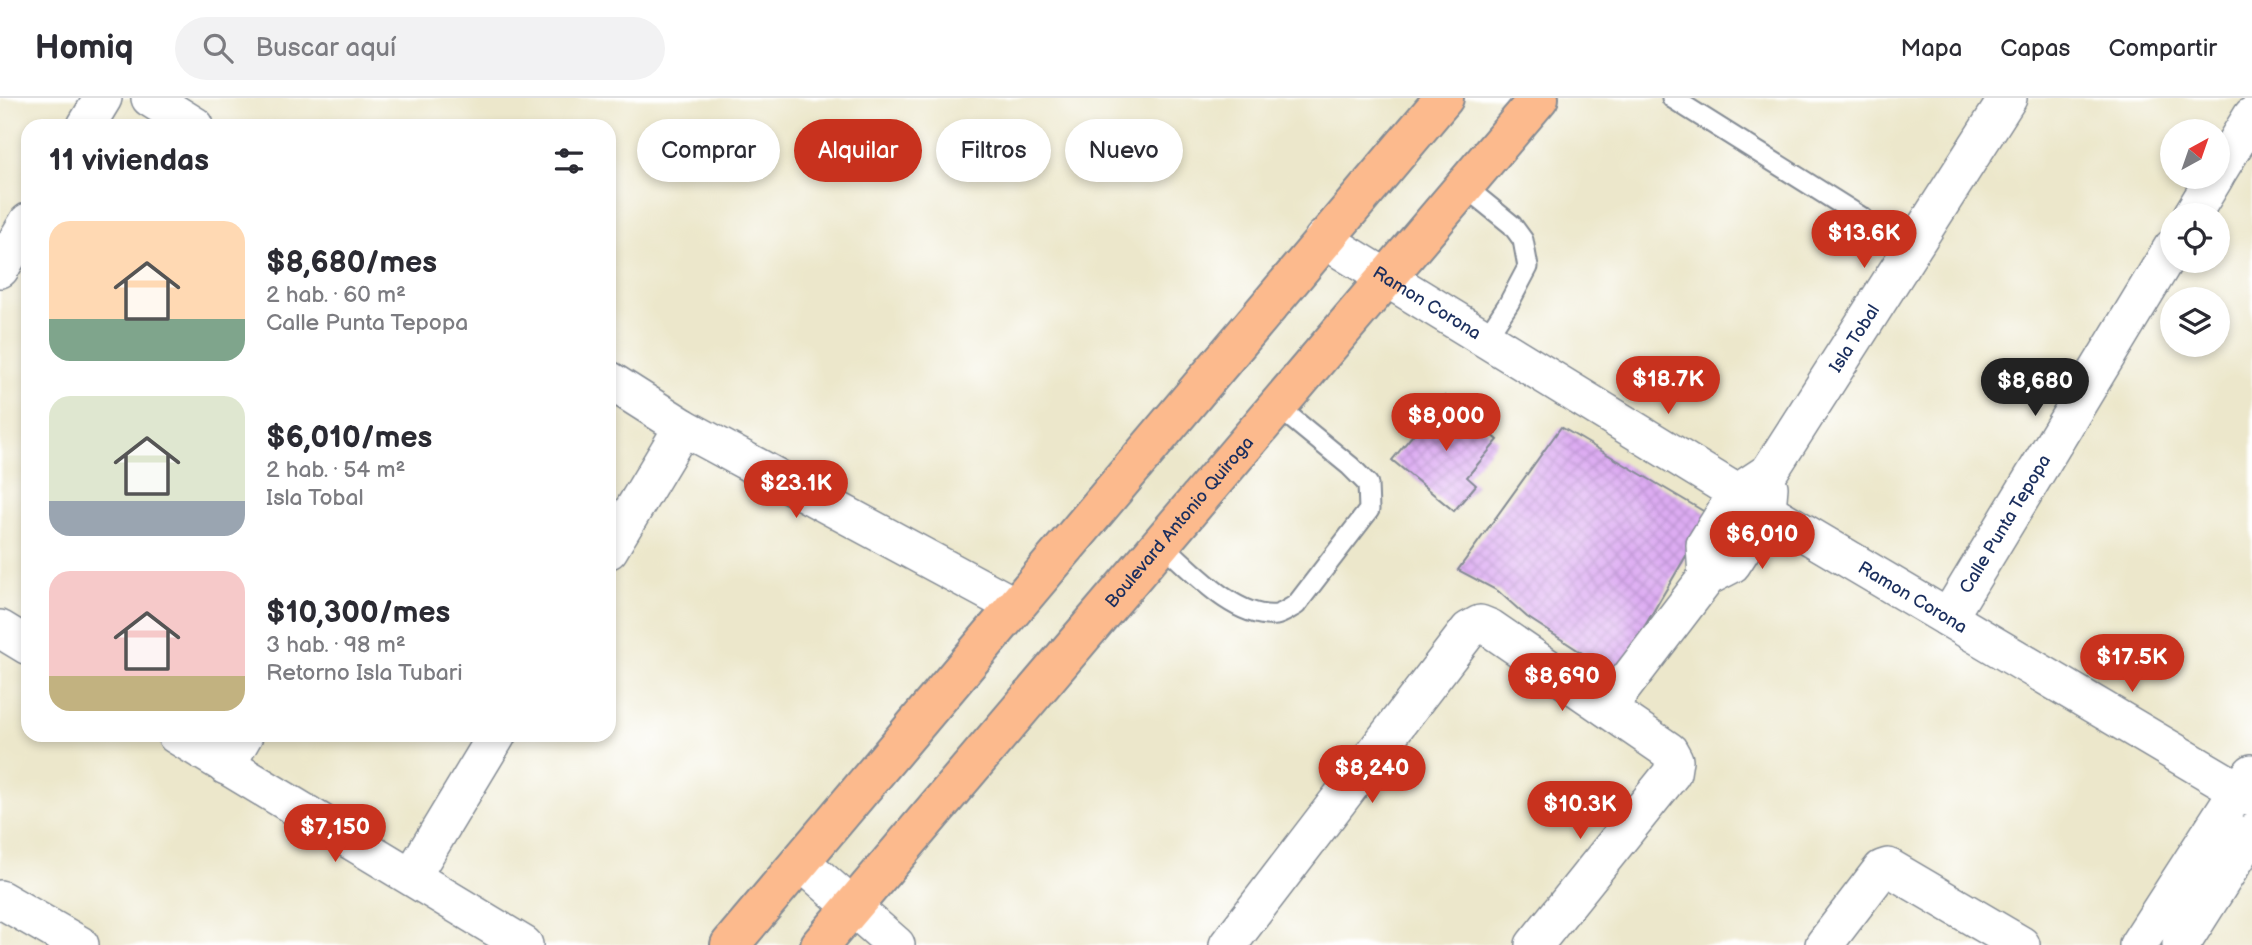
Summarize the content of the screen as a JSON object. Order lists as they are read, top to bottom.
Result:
{
  "streets": {
    "main road": ["Boulevard Antonio Quiroga"],
    "street": ["Ramon Corona", "Isla Tobal", "Calle Punta Tepopa"]
  },
  "crossings": [
    ["Ramon Corona", "Isla Tobal"],
    ["Ramon Corona", "Boulevard Antonio Quiroga"],
    ["Ramon Corona", "Calle Punta Tepopa"]
  ],
  "north": "top right",
  "page": {
    "header": "Homiq",
    "search": "Buscar aquí",
    "nav": ["Mapa", "Capas", "Compartir"],
    "chip": [
      "Comprar",
      "Alquilar",
      "Filtros",
      "Nuevo"
    ],
    "heading": "11 viviendas",
    "list": [
      {
        "name": "$8,680/mes",
        "note": "2 hab. · 60 m² · Calle Punta Tepopa"
      },
      {
        "name": "$6,010/mes",
        "note": "2 hab. · 54 m² · Isla Tobal"
      },
      {
        "name": "$10,300/mes",
        "note": "3 hab. · 98 m² · Retorno Isla Tubari"
      }
    ],
    "price": [
      "$13.6K",
      "$18.7K",
      "$8,680",
      "$8,000",
      "$23.1K",
      "$6,010",
      "$17.5K",
      "$8,690",
      "$8,240",
      "$10.3K",
      "$7,150"
    ]
  }
}
